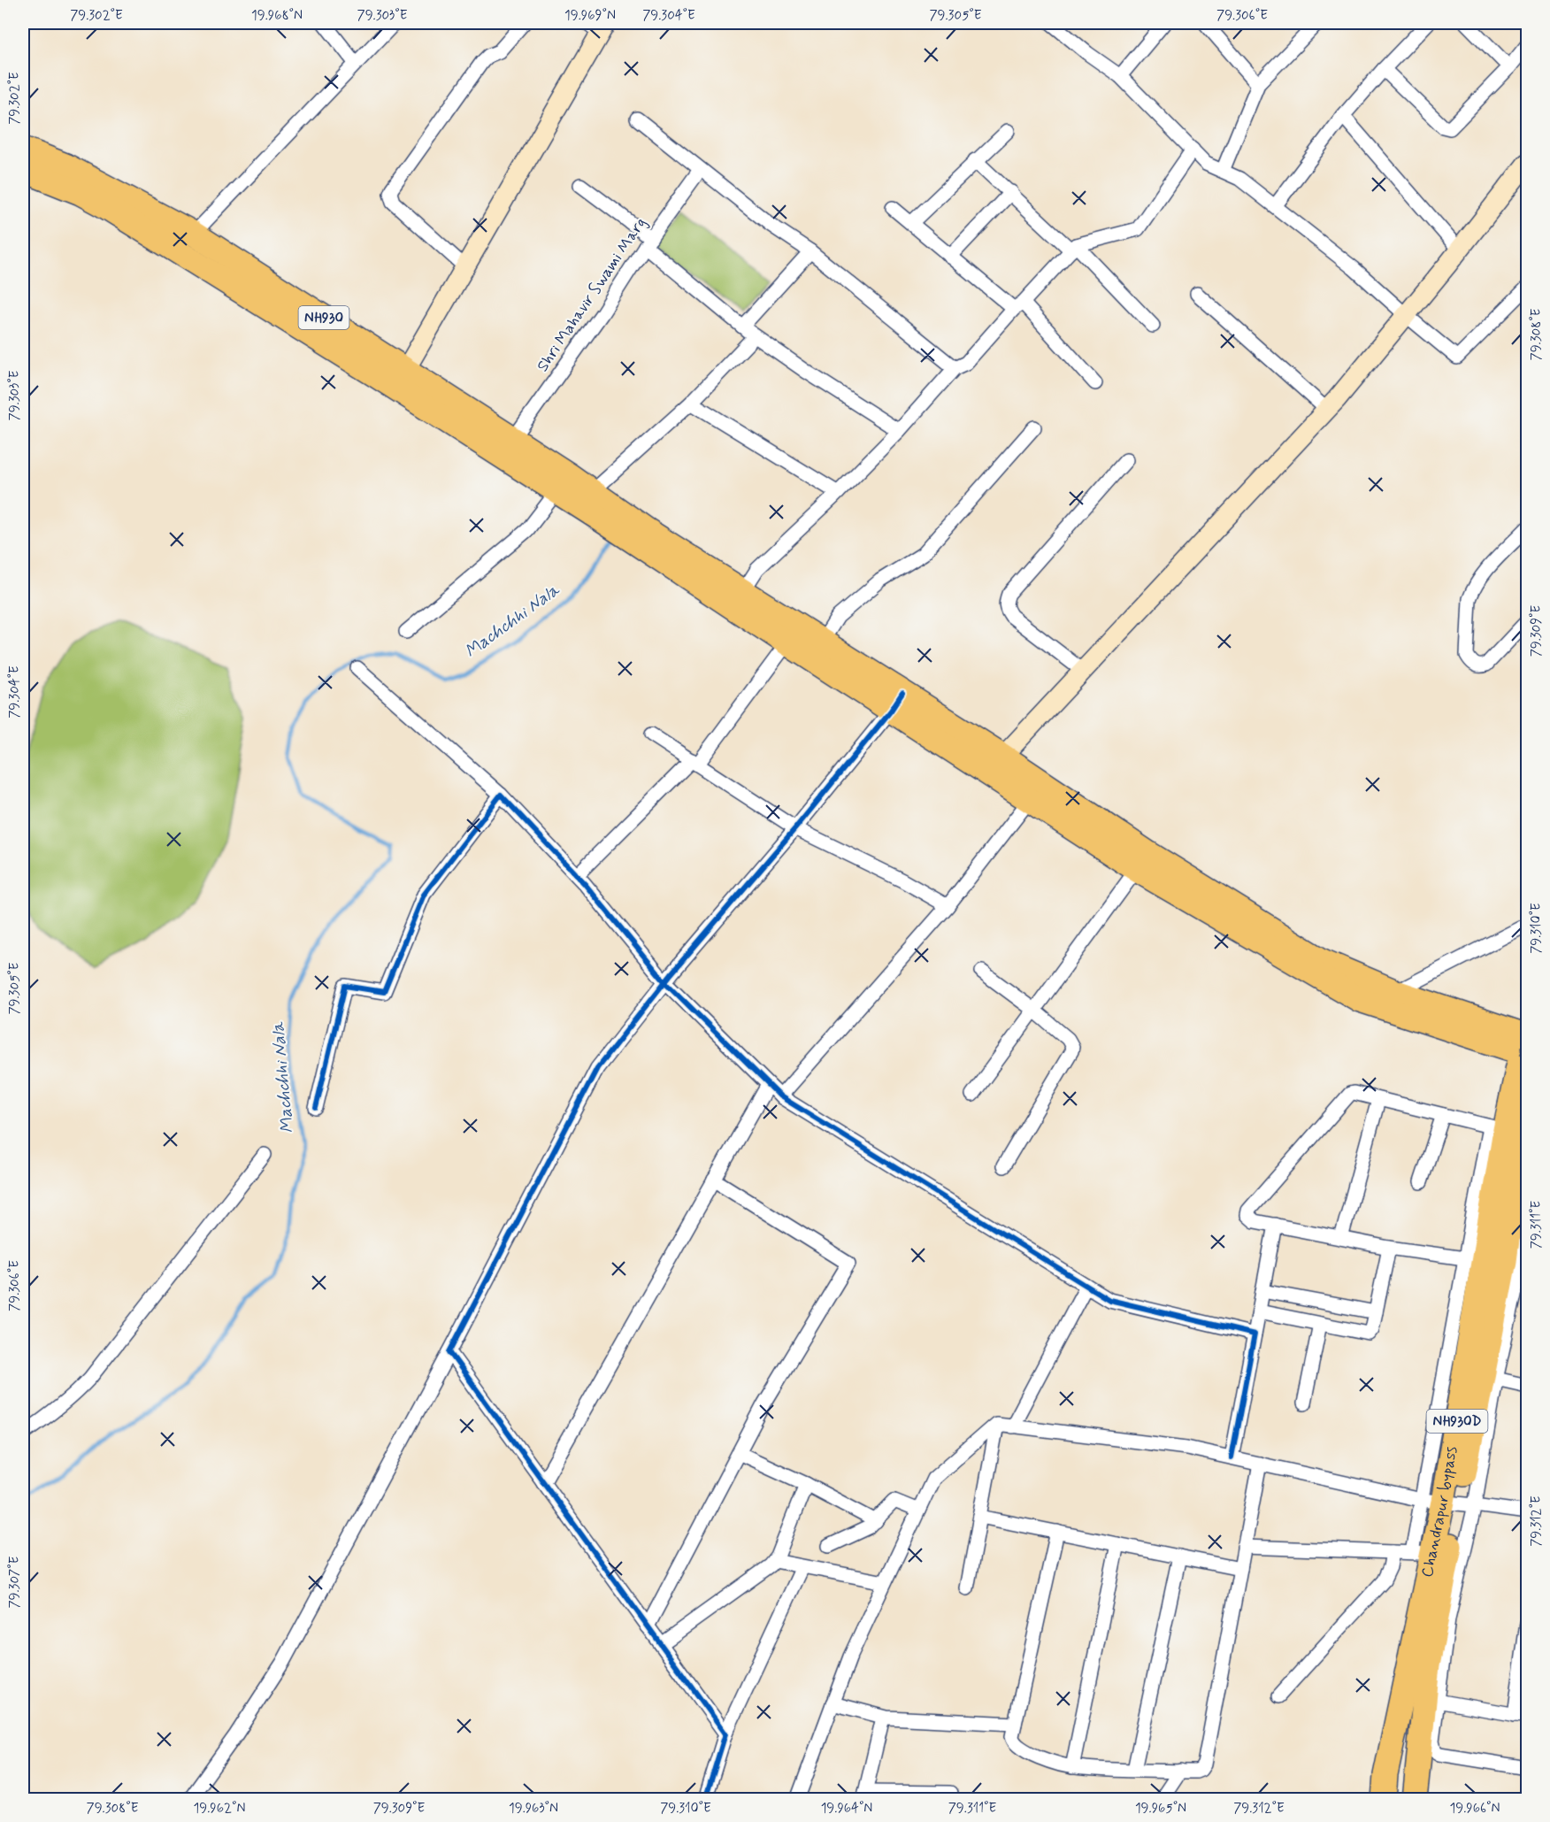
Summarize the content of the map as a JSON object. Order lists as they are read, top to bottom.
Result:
{
  "streets": {
    "highway": ["NH930", "NH930D", "Chandrapur bypass"],
    "street": ["Shri Mahavir Swami Marg"]
  },
  "crossings": [
    ["Shri Mahavir Swami Marg", "NH930"],
    ["NH930", "Chandrapur bypass"]
  ],
  "water": ["Machchhi Nala"],
  "coordinates": [
    "79.302°E",
    "19.968°N",
    "79.303°E",
    "19.969°N",
    "79.304°E",
    "79.305°E",
    "79.306°E",
    "79.308°E",
    "79.309°E",
    "79.310°E",
    "79.311°E",
    "79.312°E",
    "79.307°E",
    "19.962°N",
    "19.963°N",
    "19.964°N",
    "19.965°N",
    "19.966°N"
  ]
}
